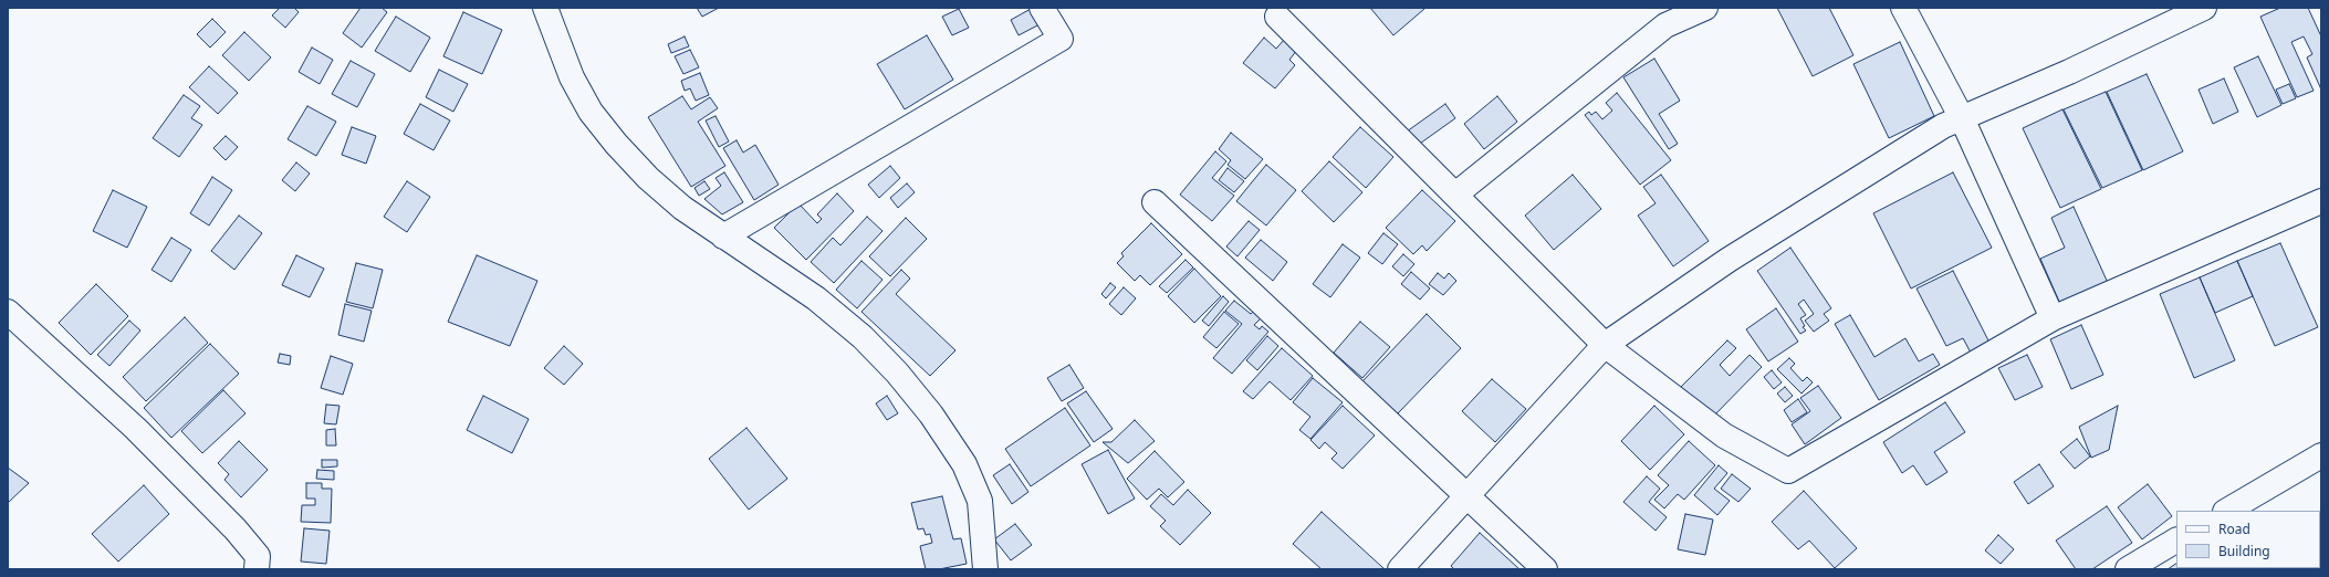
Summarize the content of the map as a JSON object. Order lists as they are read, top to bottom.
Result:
{
  "legend": ["Road", "Building"]
}
